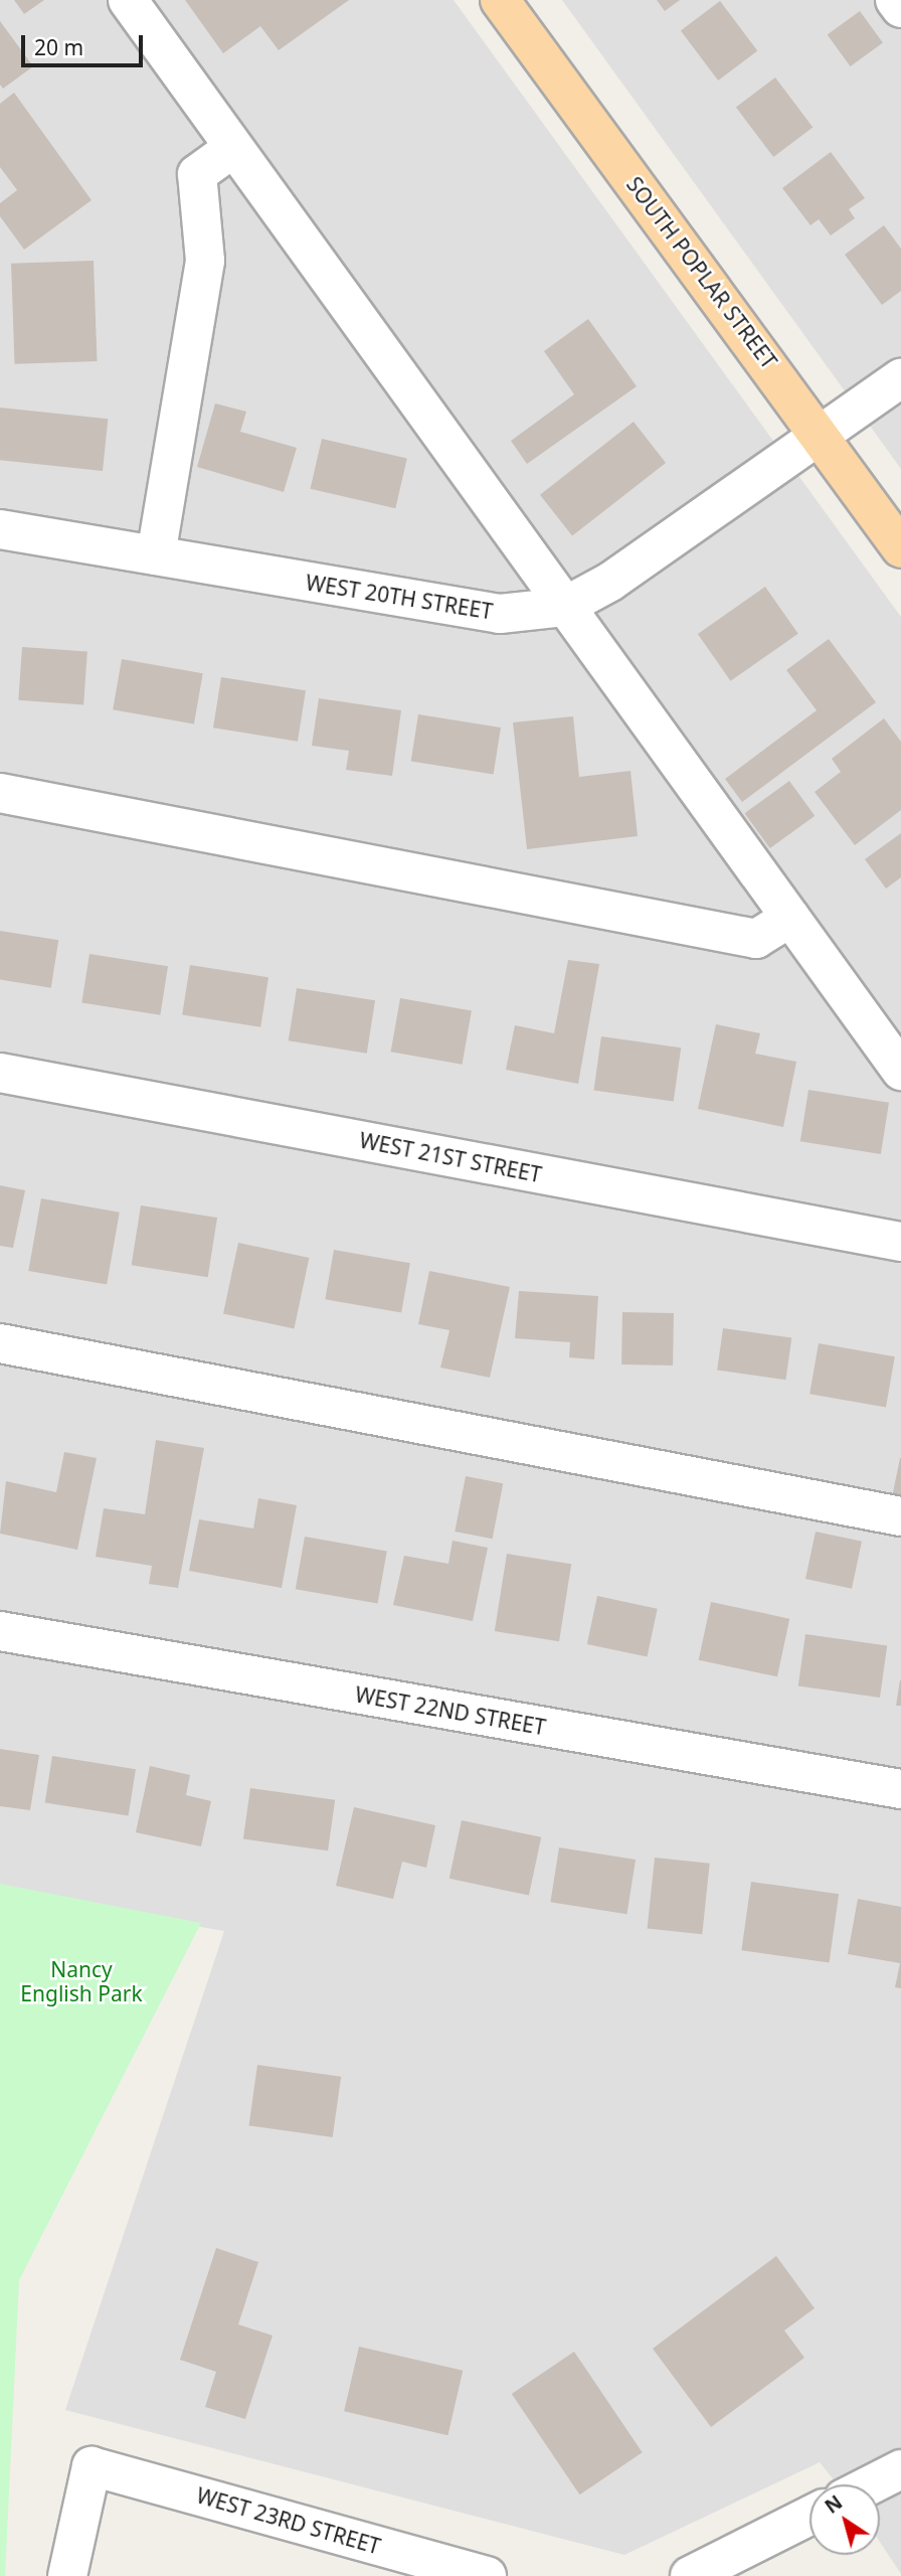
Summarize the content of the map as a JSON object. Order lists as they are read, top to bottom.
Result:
{
  "streets": {
    "main road": ["SOUTH POPLAR STREET"],
    "street": [
      "WEST 20TH STREET",
      "WEST 21ST STREET",
      "WEST 22ND STREET",
      "WEST 23RD STREET"
    ]
  },
  "crossings": [
    ["SOUTH POPLAR STREET", "WEST 20TH STREET"]
  ],
  "parks": ["Nancy English Park"],
  "scale_bar": "20 m",
  "north": "top left"
}
